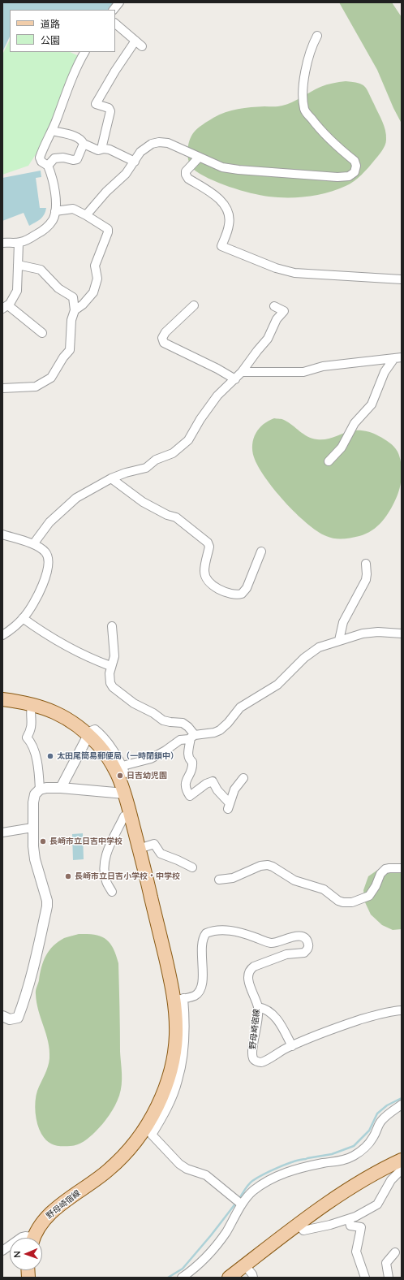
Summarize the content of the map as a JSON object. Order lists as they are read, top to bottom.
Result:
{
  "streets": {
    "main road": ["野母崎宿線"]
  },
  "places": [
    "太田尾簡易郵便局（一時閉鎖中）",
    "日吉幼児園",
    "長崎市立日吉中学校",
    "長崎市立日吉小学校・中学校"
  ],
  "legend": ["道路", "公園"],
  "north": "left"
}
